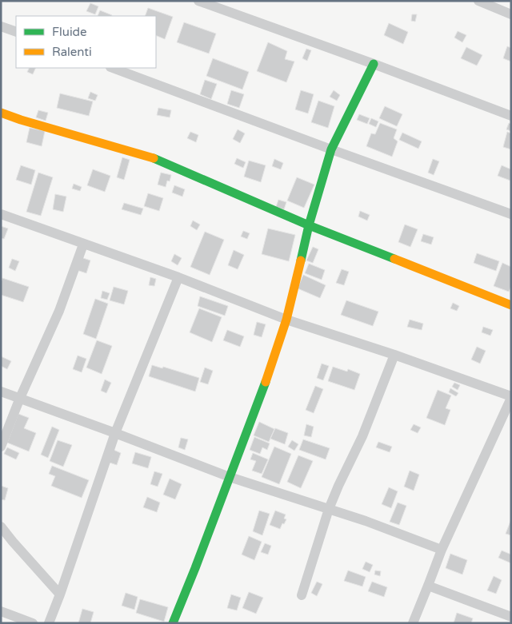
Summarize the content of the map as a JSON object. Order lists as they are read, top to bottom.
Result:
{
  "legend": ["Fluide", "Ralenti"]
}
